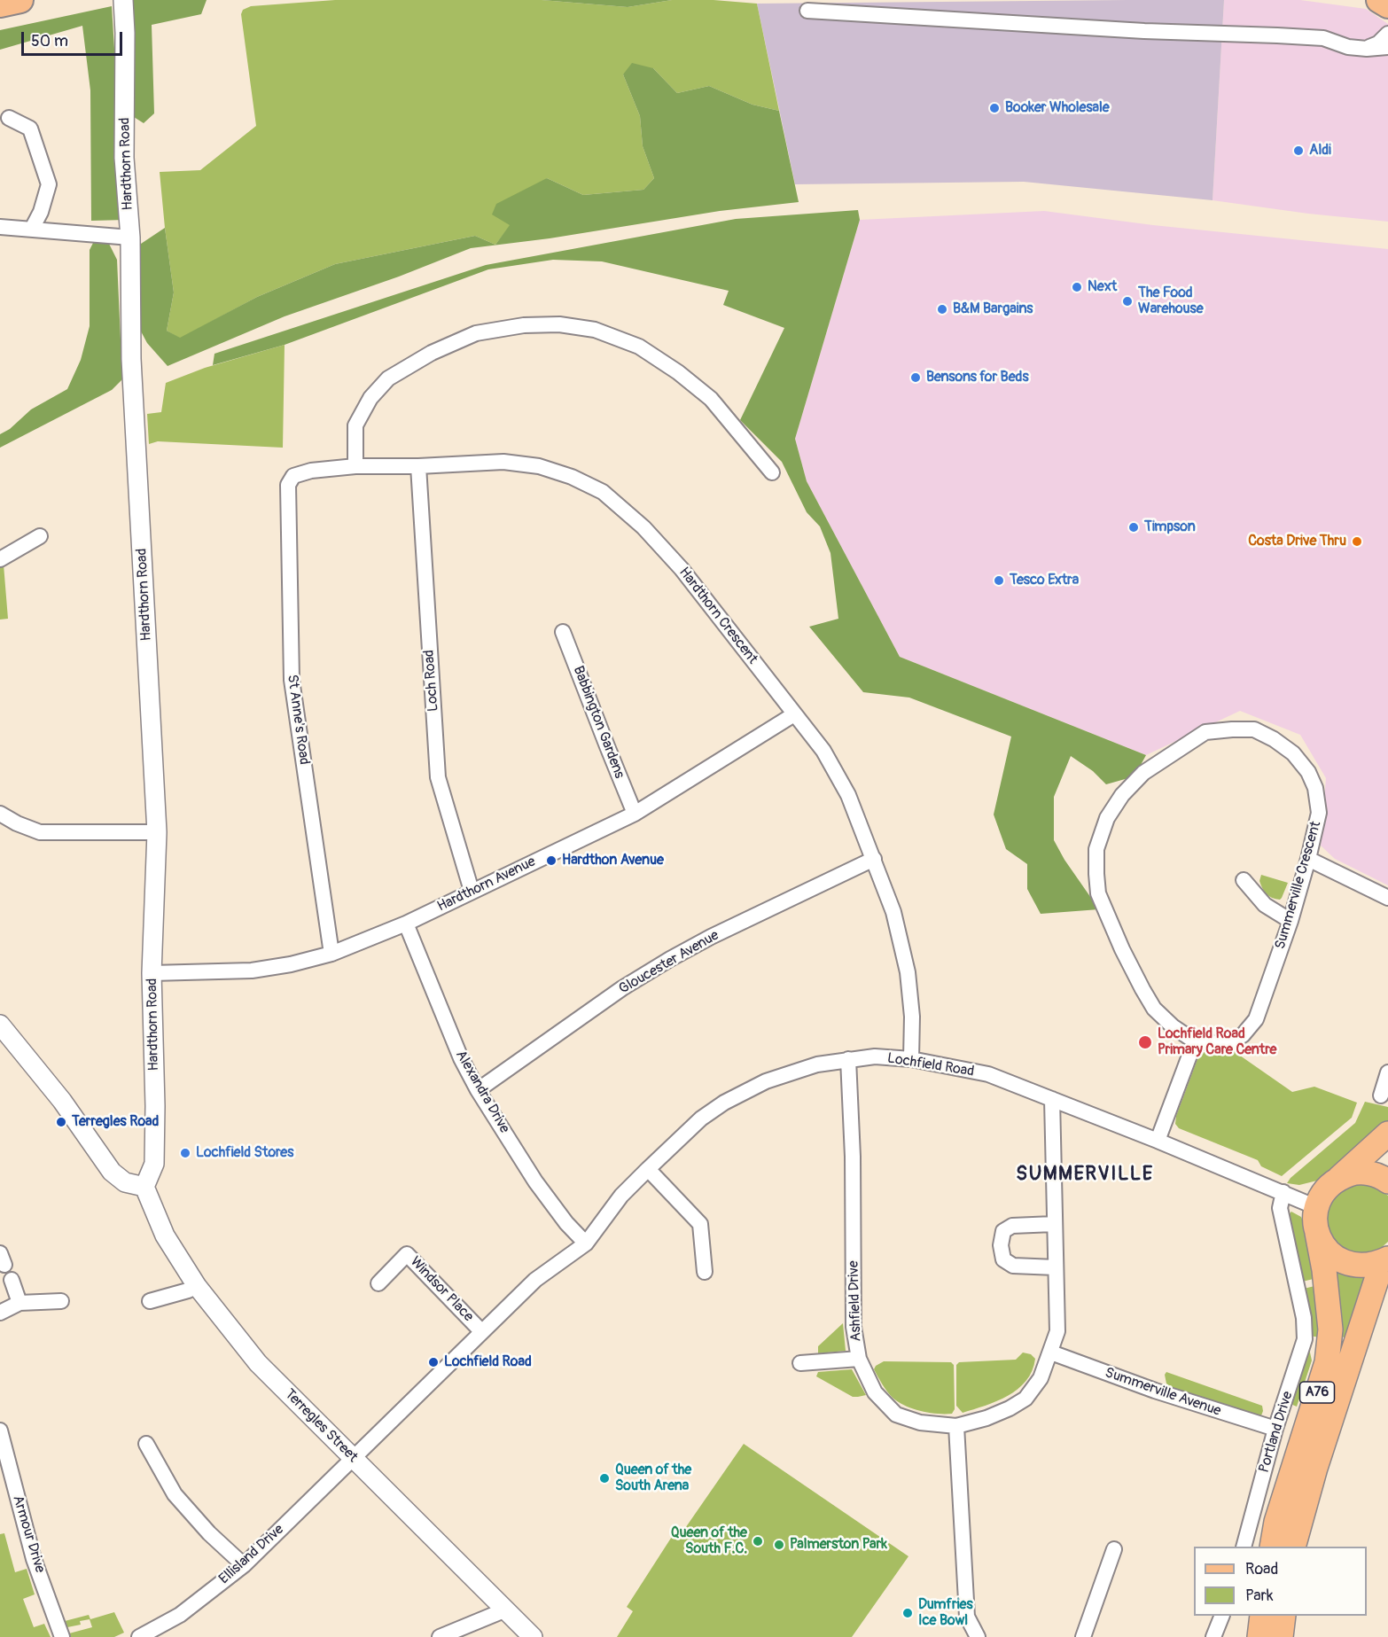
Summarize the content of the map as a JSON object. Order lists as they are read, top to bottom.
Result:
{
  "streets": {
    "main road": ["A76"],
    "street": [
      "Hardthorn Road",
      "Hardthorn Crescent",
      "Loch Road",
      "St Anne's Road",
      "Babbington Gardens",
      "Hardthorn Avenue",
      "Summerville Crescent",
      "Gloucester Avenue",
      "Lochfield Road",
      "Alexandra Drive",
      "Windsor Place",
      "Ashfield Drive",
      "Summerville Avenue",
      "Terregles Street",
      "Portland Drive",
      "Armour Drive",
      "Ellisland Drive"
    ]
  },
  "crossings": [
    ["Hardthorn Road", "Hardthorn Avenue"],
    ["Hardthorn Road", "Terregles Street"],
    ["Hardthorn Crescent", "Loch Road"],
    ["Hardthorn Crescent", "St Anne's Road"],
    ["Hardthorn Crescent", "Hardthorn Avenue"],
    ["Hardthorn Crescent", "Gloucester Avenue"],
    ["Hardthorn Crescent", "Lochfield Road"],
    ["Loch Road", "Hardthorn Avenue"],
    ["St Anne's Road", "Hardthorn Avenue"],
    ["Babbington Gardens", "Hardthorn Avenue"],
    ["Hardthorn Avenue", "Alexandra Drive"],
    ["Gloucester Avenue", "Alexandra Drive"],
    ["Lochfield Road", "Alexandra Drive"],
    ["Lochfield Road", "Windsor Place"],
    ["Lochfield Road", "Ashfield Drive"],
    ["Lochfield Road", "A76"],
    ["Lochfield Road", "Terregles Street"],
    ["Lochfield Road", "Portland Drive"],
    ["Lochfield Road", "Ellisland Drive"],
    ["Ashfield Drive", "Summerville Avenue"],
    ["Summerville Avenue", "Portland Drive"],
    ["Terregles Street", "Ellisland Drive"]
  ],
  "districts": ["SUMMERVILLE"],
  "places": [
    "Booker Wholesale",
    "Aldi",
    "Next",
    "The Food Warehouse",
    "B&M Bargains",
    "Bensons for Beds",
    "Timpson",
    "Costa Drive Thru",
    "Tesco Extra",
    "Hardthon Avenue",
    "Lochfield Road Primary Care Centre",
    "Terregles Road",
    "Lochfield Stores",
    "Lochfield Road",
    "Queen of the South Arena",
    "Queen of the South F.C.",
    "Palmerston Park",
    "Dumfries Ice Bowl"
  ],
  "legend": ["Road", "Park"],
  "scale_bar": "50 m"
}
